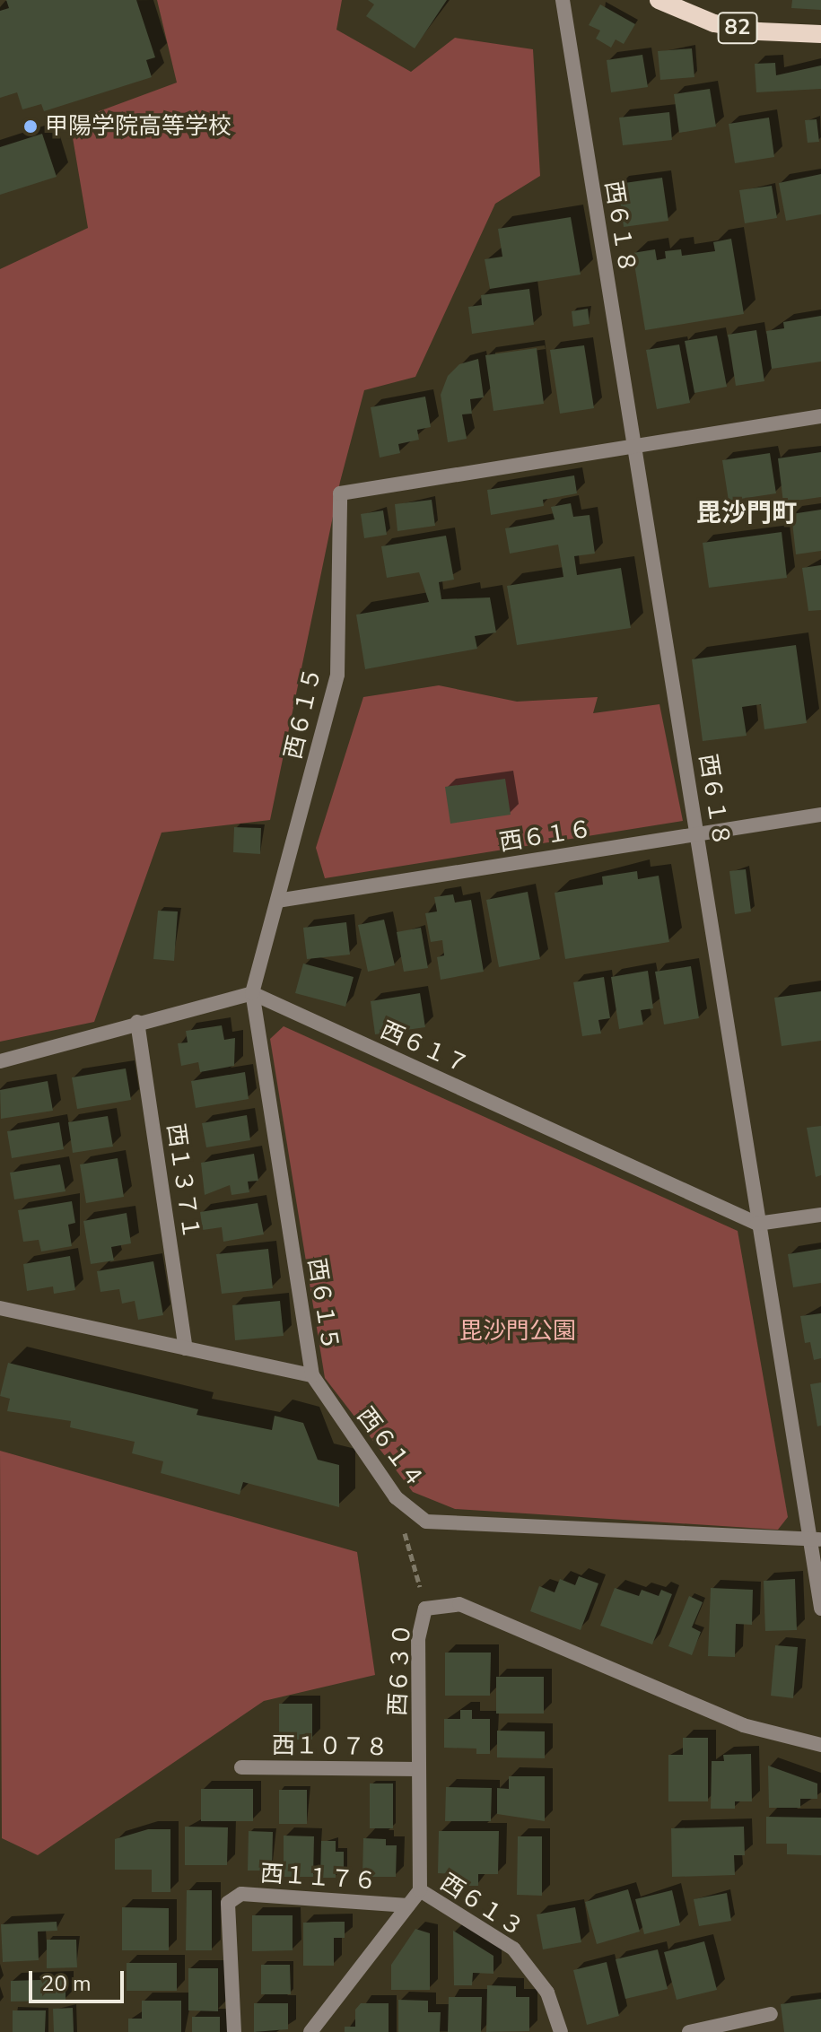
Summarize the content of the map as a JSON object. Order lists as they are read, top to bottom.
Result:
{
  "streets": {
    "main road": ["82"],
    "street": [
      "西６１８",
      "西６１５",
      "西６１６",
      "西６１７",
      "西１３７１",
      "西６１４",
      "西６３０",
      "西１０７８",
      "西１１７６",
      "西６１３"
    ]
  },
  "crossings": [
    ["西６１８", "西６１５"],
    ["西６１８", "西６１６"],
    ["西６１８", "西６１７"],
    ["西６１８", "西６１４"],
    ["西６１５", "西６１６"],
    ["西６１５", "西６１７"],
    ["西６１５", "西６１４"],
    ["西６３０", "西１０７８"],
    ["西６３０", "西６１３"]
  ],
  "districts": ["毘沙門町"],
  "parks": ["毘沙門公園"],
  "places": ["甲陽学院高等学校"],
  "scale_bar": "20 m"
}
